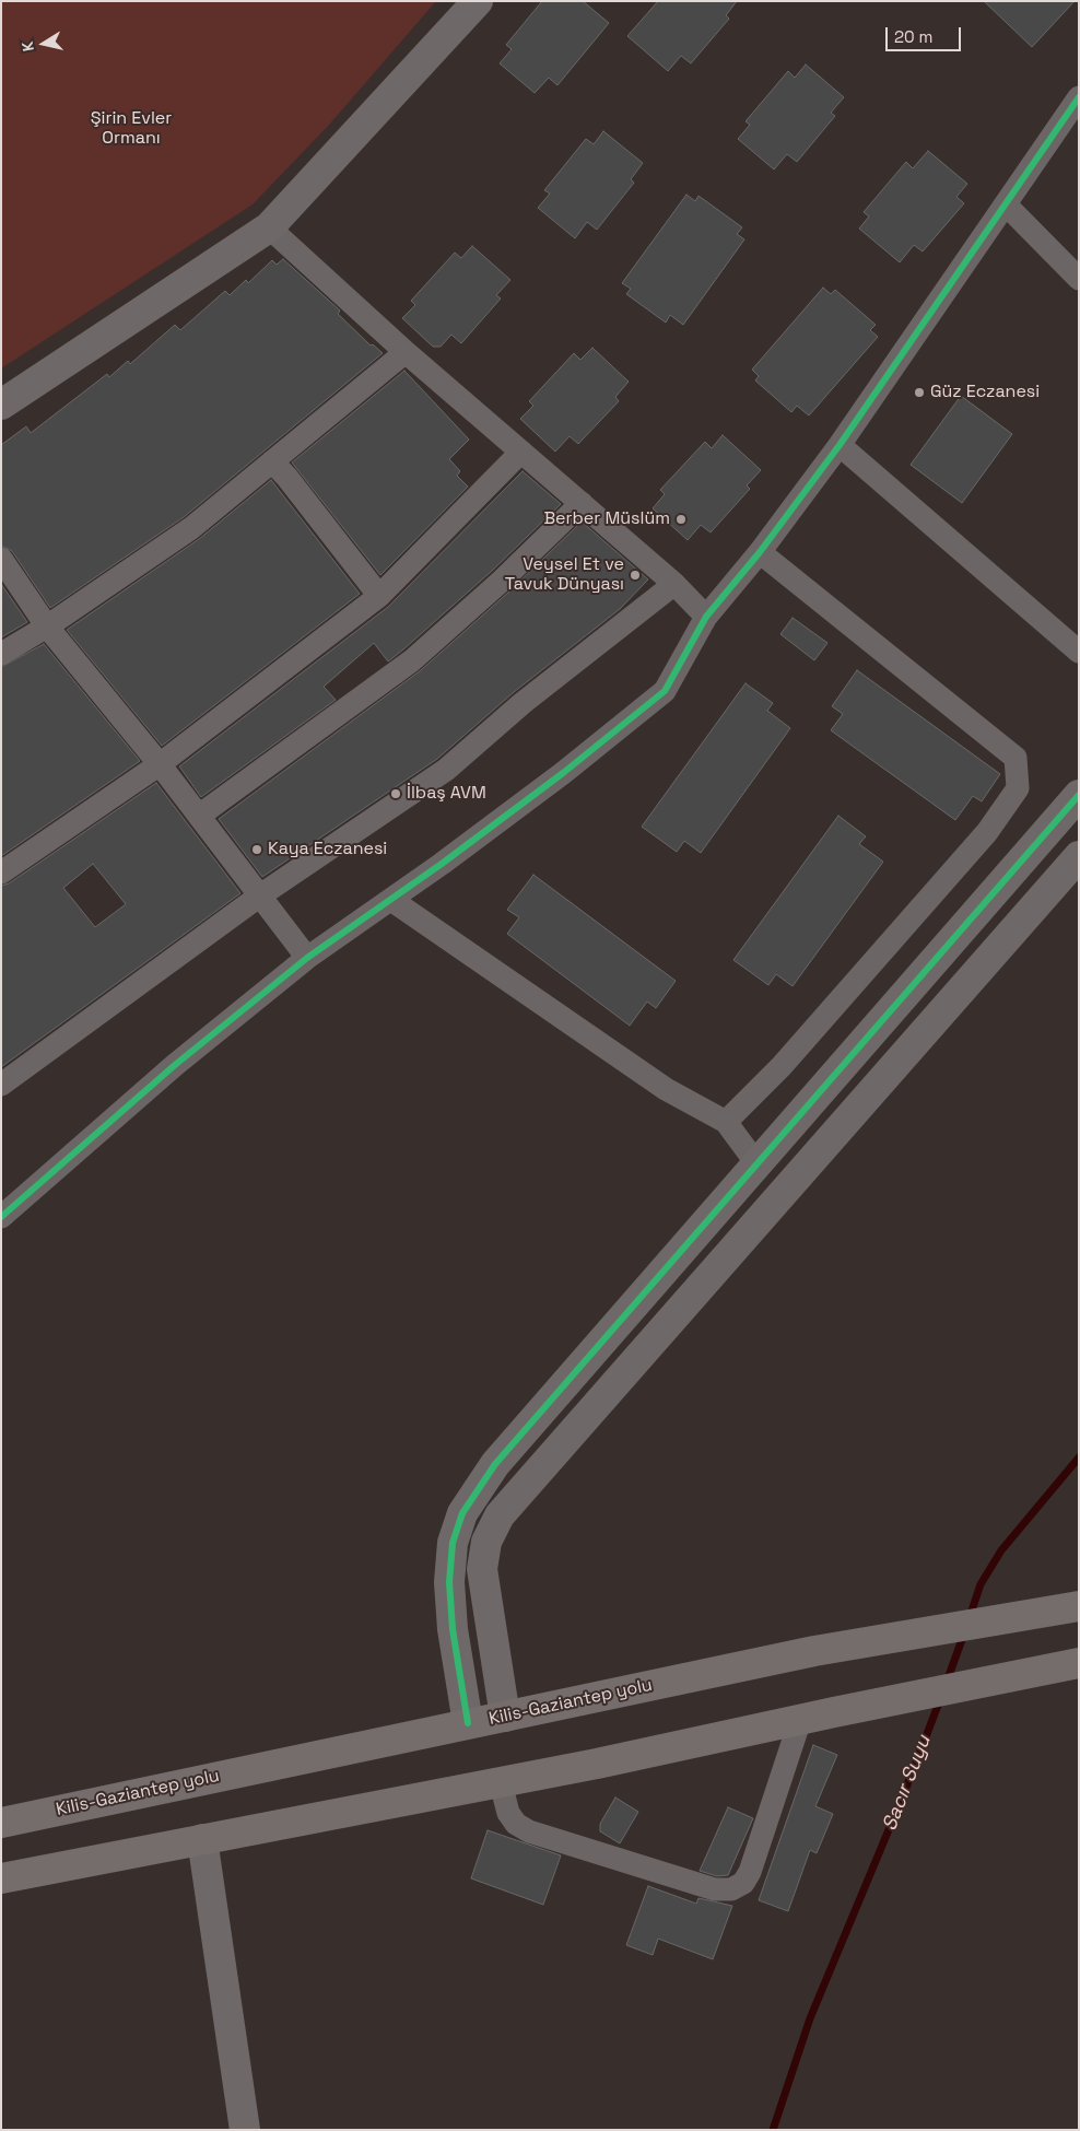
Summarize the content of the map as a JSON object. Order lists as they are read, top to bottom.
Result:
{
  "streets": {
    "highway": ["Kilis-Gaziantep yolu"]
  },
  "water": ["Sacır Suyu"],
  "parks": ["Şirin Evler Ormanı"],
  "places": [
    "Güz Eczanesi",
    "Berber Müslüm",
    "Veysel Et ve Tavuk Dünyası",
    "İlbaş AVM",
    "Kaya Eczanesi"
  ],
  "scale_bar": "20 m",
  "north": "left"
}
